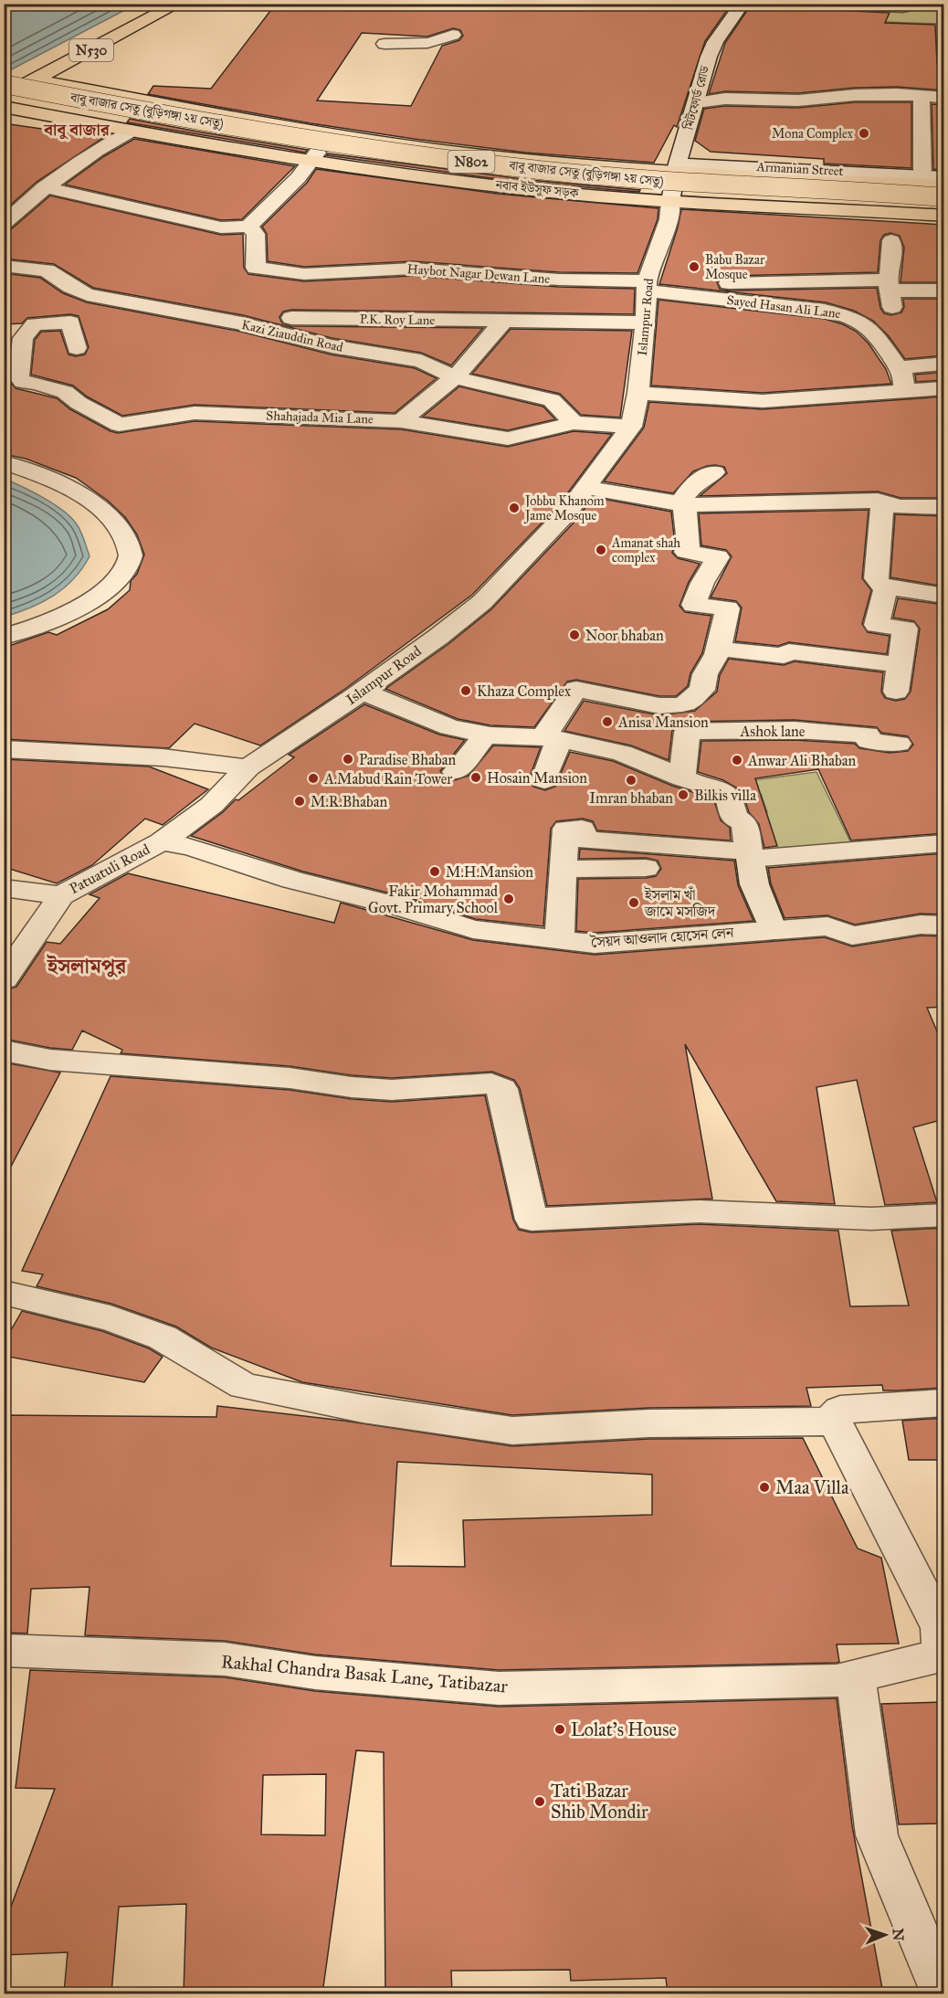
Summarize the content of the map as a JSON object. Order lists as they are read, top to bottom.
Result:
{
  "streets": {
    "highway": [
      "N530",
      "বাবু বাজার সেতু (বুড়িগঙ্গা ২য় সেতু)",
      "N802",
      "নবাব ইউসুফ সড়ক"
    ],
    "street": [
      "মিটফোর্ড রোড",
      "Armanian Street",
      "Haybot Nagar Dewan Lane",
      "Sayed Hasan Ali Lane",
      "Islampur Road",
      "P.K. Roy Lane",
      "Kazi Ziauddin Road",
      "Shahajada Mia Lane",
      "Ashok lane",
      "Patuatuli Road",
      "সৈয়দ আওলাদ হোসেন লেন",
      "Rakhal Chandra Basak Lane, Tatibazar"
    ]
  },
  "crossings": [
    ["N530", "বাবু বাজার সেতু (বুড়িগঙ্গা ২য় সেতু)"],
    ["N530", "নবাব ইউসুফ সড়ক"],
    ["মিটফোর্ড রোড", "Armanian Street"],
    ["মিটফোর্ড রোড", "নবাব ইউসুফ সড়ক"],
    ["মিটফোর্ড রোড", "Islampur Road"],
    ["বাবু বাজার সেতু (বুড়িগঙ্গা ২য় সেতু)", "নবাব ইউসুফ সড়ক"],
    ["Armanian Street", "নবাব ইউসুফ সড়ক"],
    ["নবাব ইউসুফ সড়ক", "Islampur Road"],
    ["Haybot Nagar Dewan Lane", "Sayed Hasan Ali Lane"],
    ["Haybot Nagar Dewan Lane", "Islampur Road"],
    ["Sayed Hasan Ali Lane", "Islampur Road"],
    ["Islampur Road", "P.K. Roy Lane"],
    ["Islampur Road", "Shahajada Mia Lane"],
    ["Islampur Road", "Patuatuli Road"],
    ["Islampur Road", "সৈয়দ আওলাদ হোসেন লেন"],
    ["P.K. Roy Lane", "Kazi Ziauddin Road"],
    ["Kazi Ziauddin Road", "Shahajada Mia Lane"],
    ["Patuatuli Road", "সৈয়দ আওলাদ হোসেন লেন"]
  ],
  "districts": ["বাবু বাজার", "ইসলামপুর"],
  "places": [
    "Mona Complex",
    "Babu Bazar Mosque",
    "Jobbu Khanom Jame Mosque",
    "Amanat shah complex",
    "Noor bhaban",
    "Khaza Complex",
    "Anisa Mansion",
    "Paradise Bhaban",
    "Anwar Ali Bhaban",
    "Hosain Mansion",
    "A.Mabud Rain Tower",
    "Imran bhaban",
    "Bilkis villa",
    "M.R.Bhaban",
    "M.H.Mansion",
    "Fakir Mohammad Govt. Primary School",
    "ইসলাম খাঁ জামে মসজিদ",
    "Maa Villa",
    "Lolat's House",
    "Tati Bazar Shib Mondir"
  ],
  "north": "right"
}
